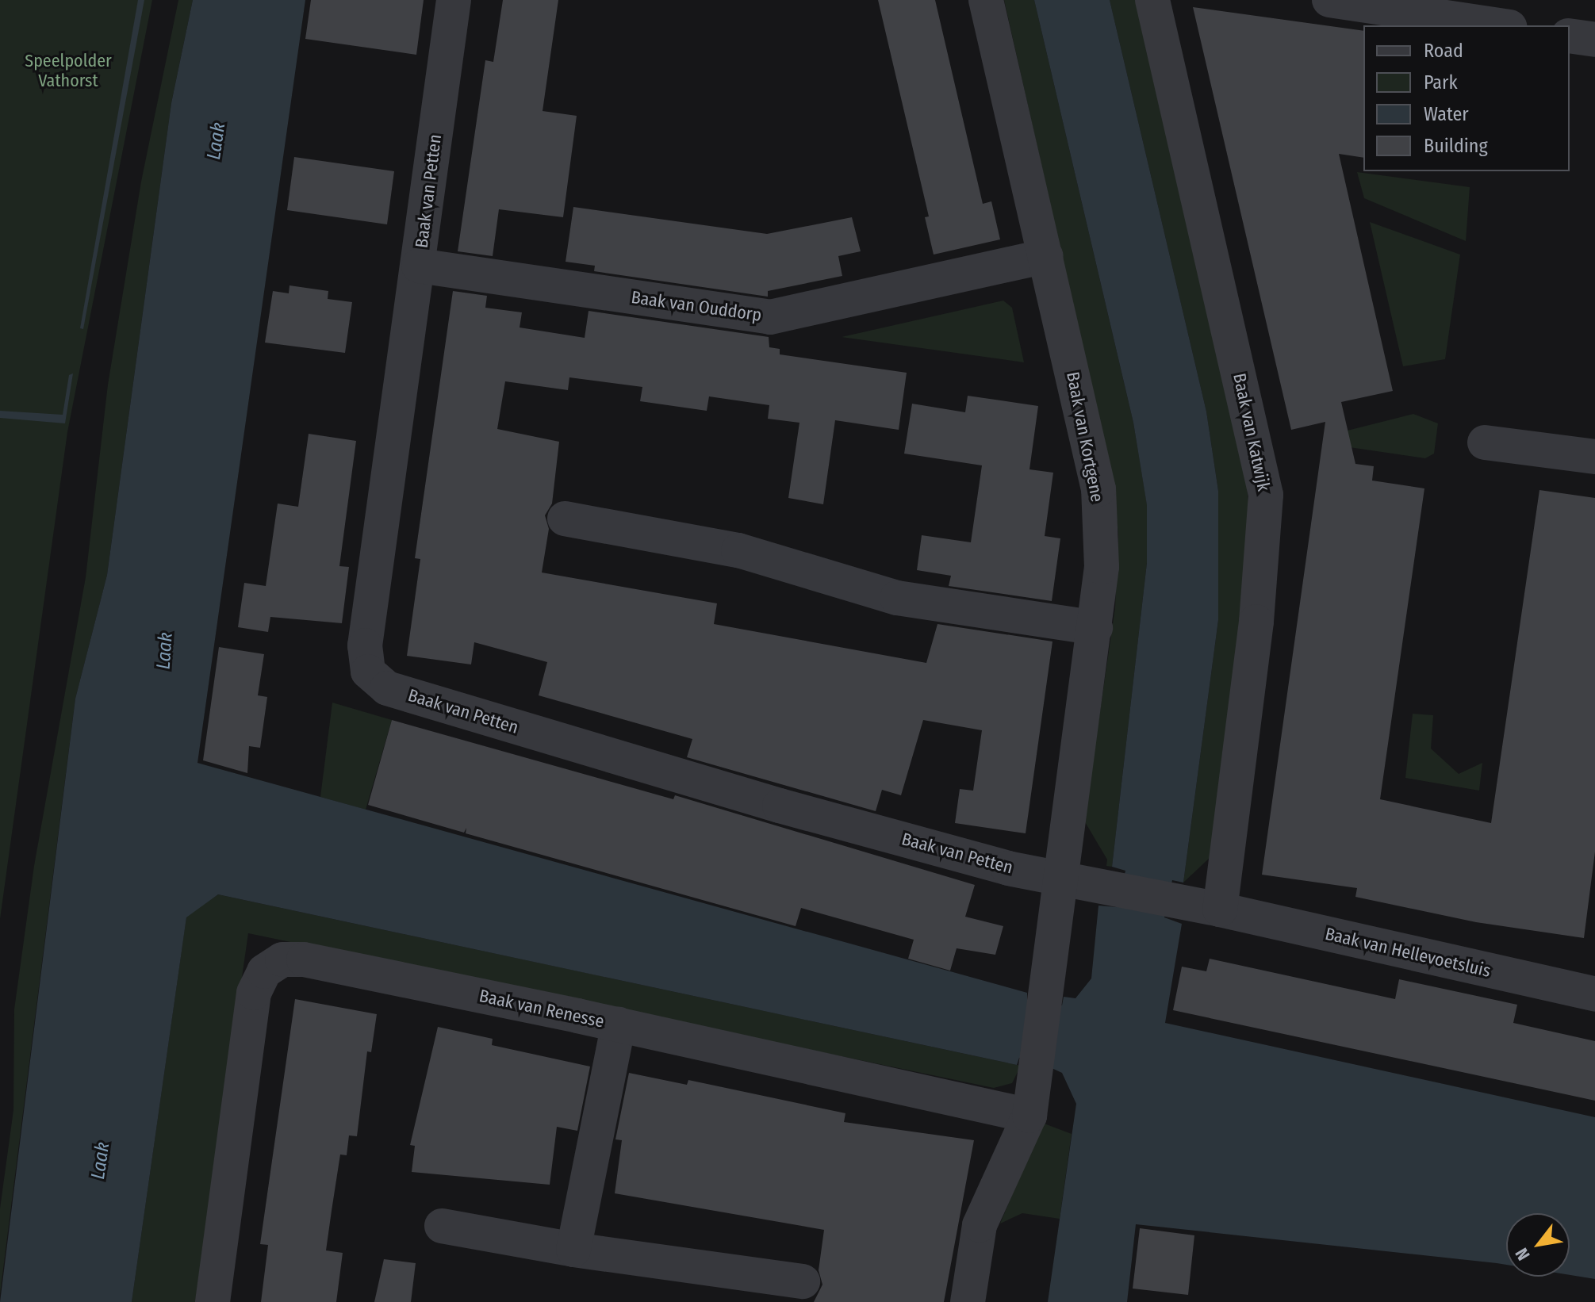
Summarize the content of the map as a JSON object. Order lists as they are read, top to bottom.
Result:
{
  "streets": {
    "street": [
      "Baak van Petten",
      "Baak van Ouddorp",
      "Baak van Katwijk",
      "Baak van Kortgene",
      "Baak van Hellevoetsluis",
      "Baak van Renesse"
    ]
  },
  "crossings": [
    ["Baak van Petten", "Baak van Ouddorp"],
    ["Baak van Petten", "Baak van Katwijk"],
    ["Baak van Petten", "Baak van Kortgene"],
    ["Baak van Petten", "Baak van Hellevoetsluis"],
    ["Baak van Ouddorp", "Baak van Kortgene"],
    ["Baak van Katwijk", "Baak van Hellevoetsluis"],
    ["Baak van Kortgene", "Baak van Renesse"]
  ],
  "water": ["Laak"],
  "parks": ["Speelpolder Vathorst"],
  "legend": [
    "Road",
    "Park",
    "Water",
    "Building"
  ],
  "north": "bottom left"
}
